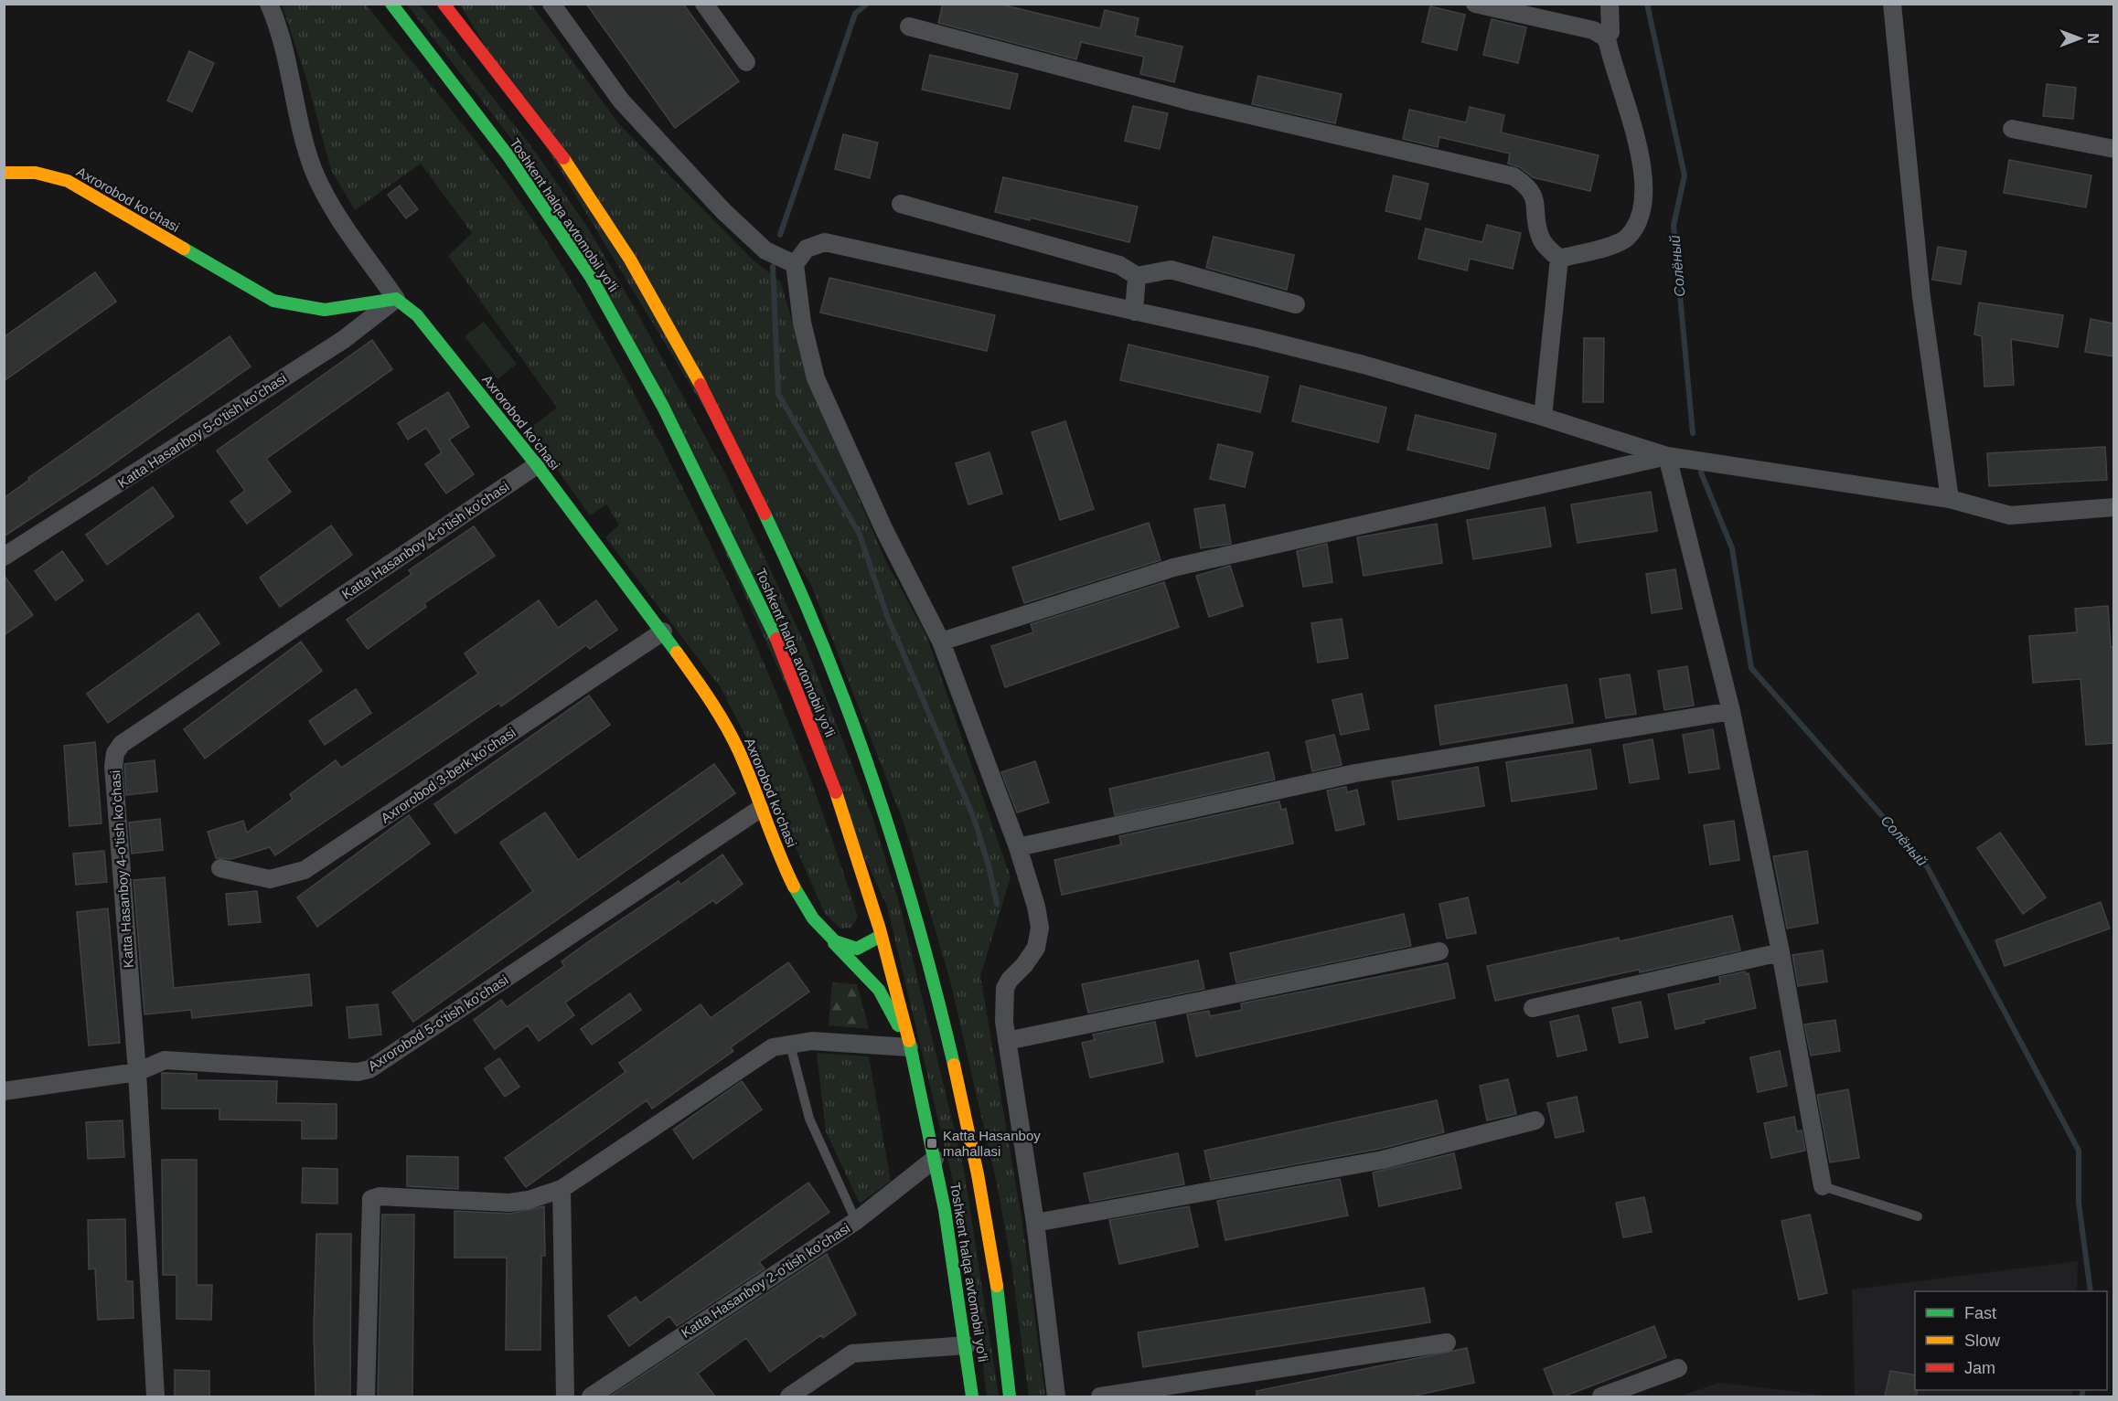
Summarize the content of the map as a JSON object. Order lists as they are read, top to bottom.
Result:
{
  "streets": {
    "main road": ["Axrorobod ko'chasi", "Toshkent halqa avtomobil yo'li"],
    "street": [
      "Katta Hasanboy 5-o'tish ko'chasi",
      "Katta Hasanboy 4-o'tish ko'chasi",
      "Axrorobod 3-berk ko'chasi",
      "Axrorobod 5-o'tish ko'chasi",
      "Katta Hasanboy 2-o'tish ko'chasi"
    ]
  },
  "crossings": [
    ["Axrorobod ko'chasi", "Toshkent halqa avtomobil yo'li"],
    ["Axrorobod ko'chasi", "Katta Hasanboy 5-o'tish ko'chasi"],
    ["Axrorobod ko'chasi", "Katta Hasanboy 4-o'tish ko'chasi"],
    ["Axrorobod ko'chasi", "Axrorobod 3-berk ko'chasi"],
    ["Axrorobod ko'chasi", "Axrorobod 5-o'tish ko'chasi"],
    ["Toshkent halqa avtomobil yo'li", "Katta Hasanboy 2-o'tish ko'chasi"],
    ["Katta Hasanboy 4-o'tish ko'chasi", "Axrorobod 5-o'tish ko'chasi"]
  ],
  "water": ["Солёный"],
  "places": {
    "transit": ["Katta Hasanboy mahallasi"]
  },
  "legend": ["Fast", "Slow", "Jam"],
  "north": "right"
}
